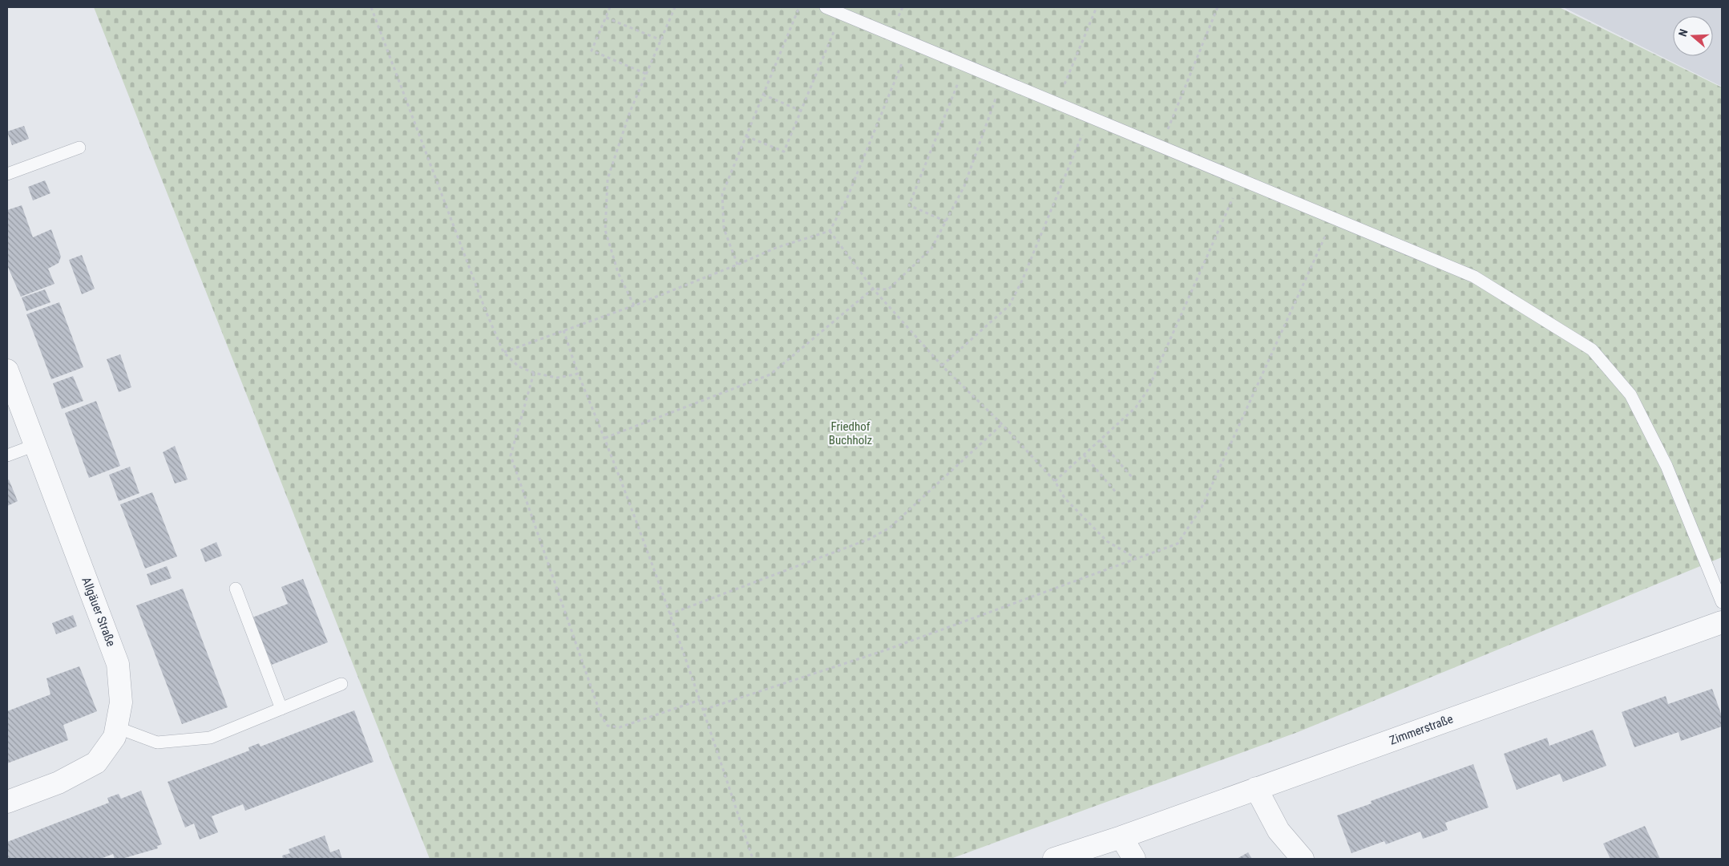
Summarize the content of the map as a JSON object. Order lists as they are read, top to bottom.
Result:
{
  "streets": {
    "street": ["Allgäuer Straße", "Zimmerstraße"]
  },
  "parks": ["Friedhof Buchholz"],
  "north": "left"
}
